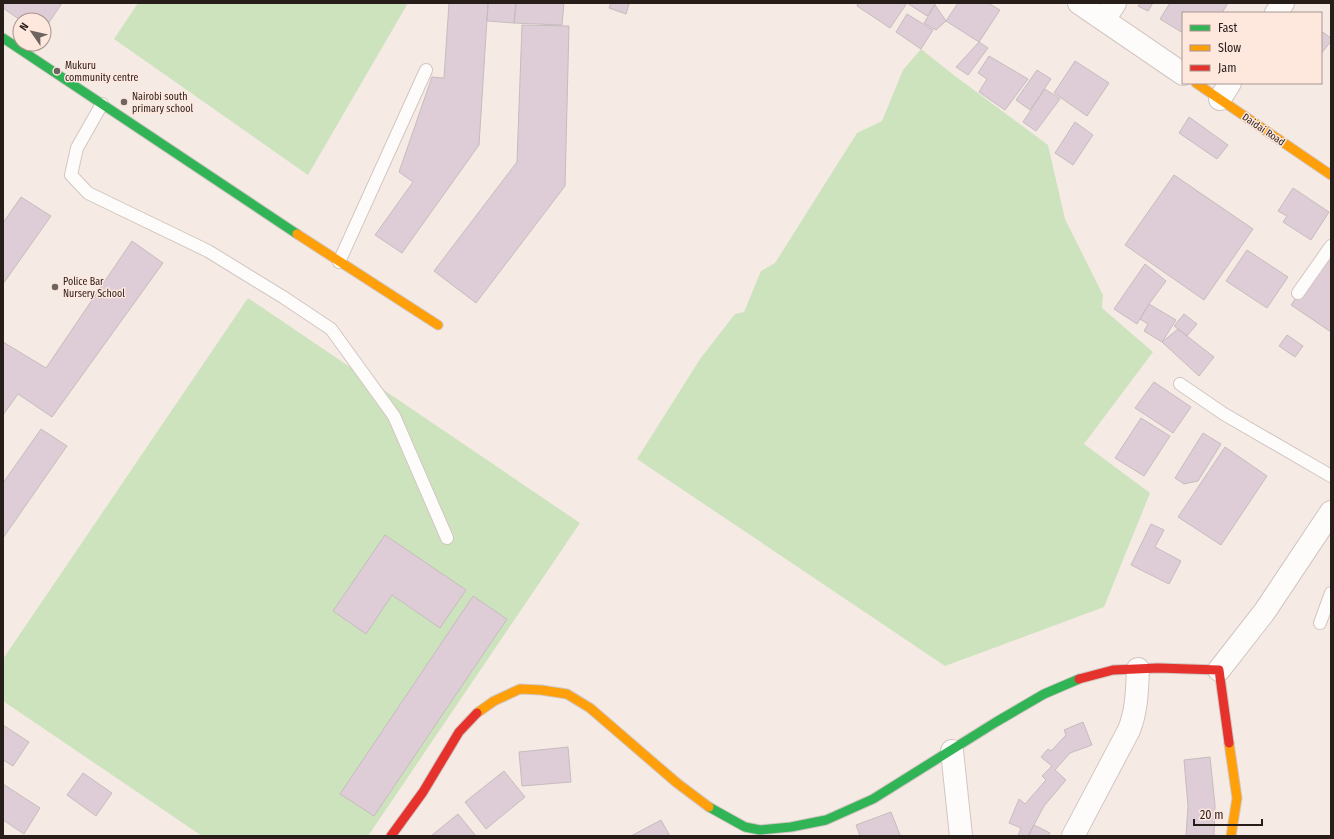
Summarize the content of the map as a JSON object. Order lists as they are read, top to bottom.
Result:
{
  "streets": {
    "street": ["Daidai Road"]
  },
  "places": ["Mukuru community centre", "Nairobi south primary school", "Police Bar Nursery School"],
  "legend": ["Fast", "Slow", "Jam"],
  "scale_bar": "20 m",
  "north": "top left"
}
